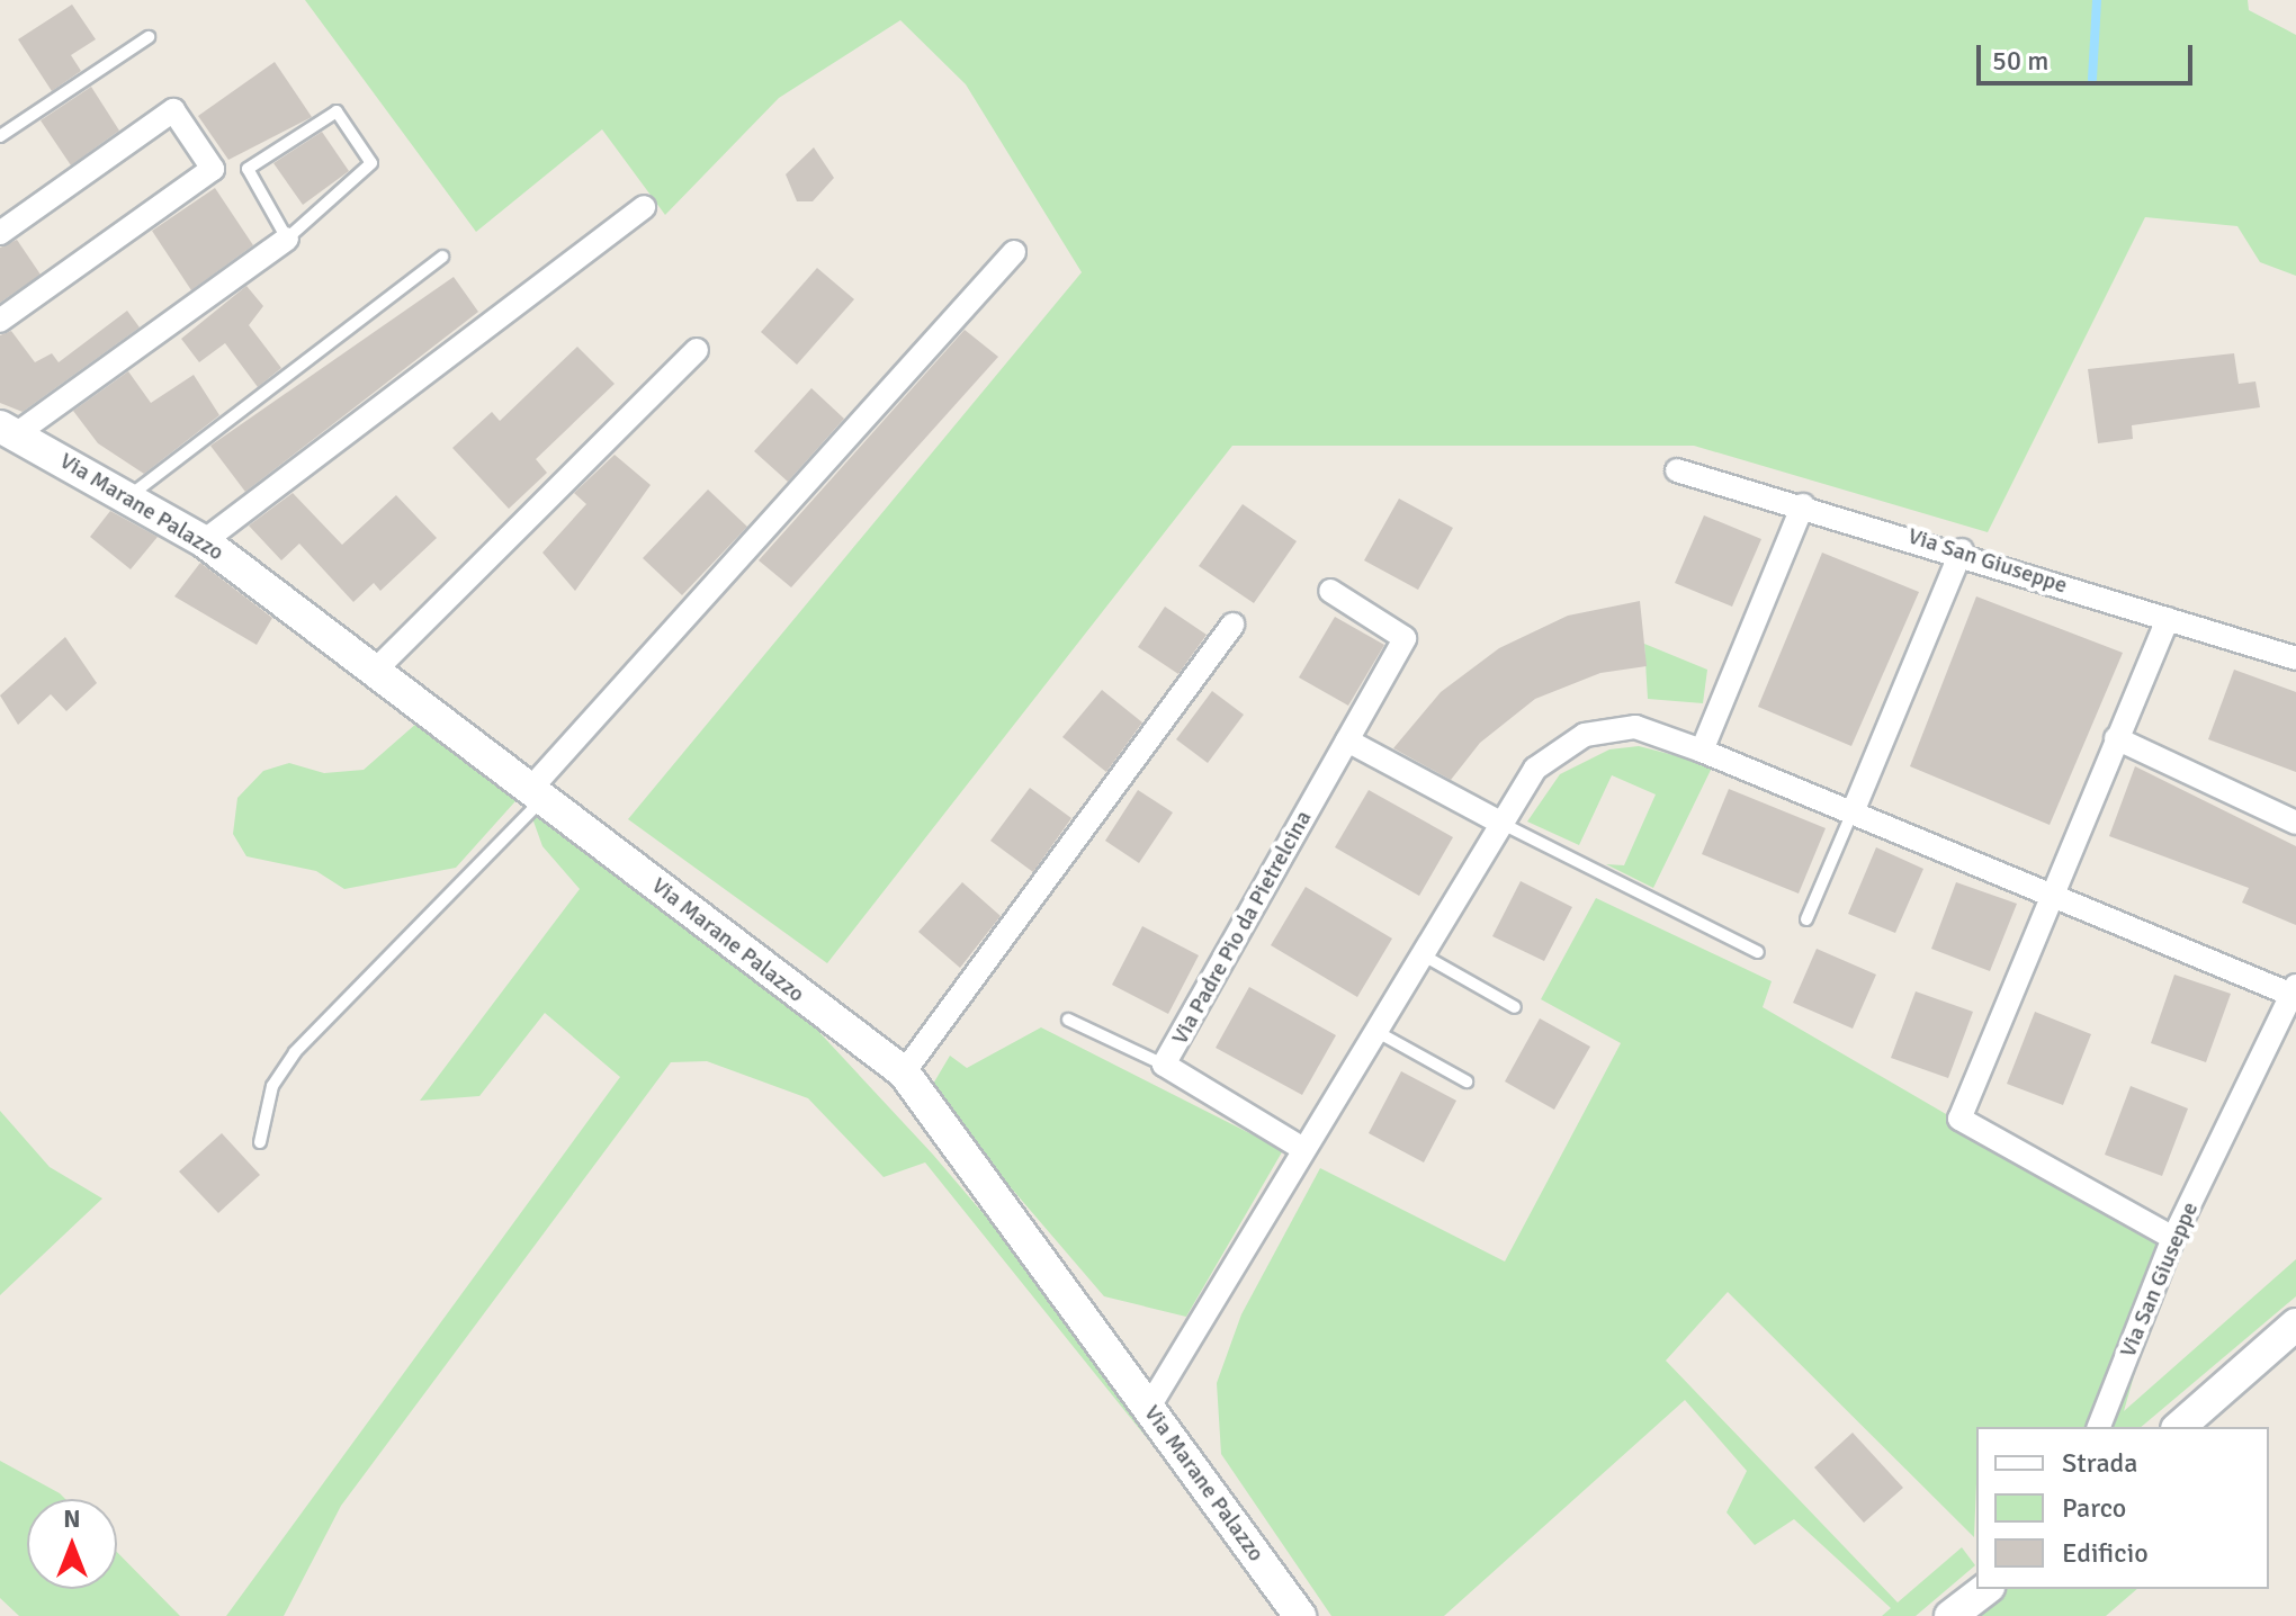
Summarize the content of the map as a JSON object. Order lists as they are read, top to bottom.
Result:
{
  "streets": {
    "main road": ["Via Marane Palazzo"],
    "street": ["Via San Giuseppe", "Via Padre Pio da Pietrelcina"]
  },
  "legend": ["Strada", "Parco", "Edificio"],
  "scale_bar": "50 m",
  "north": "top"
}
